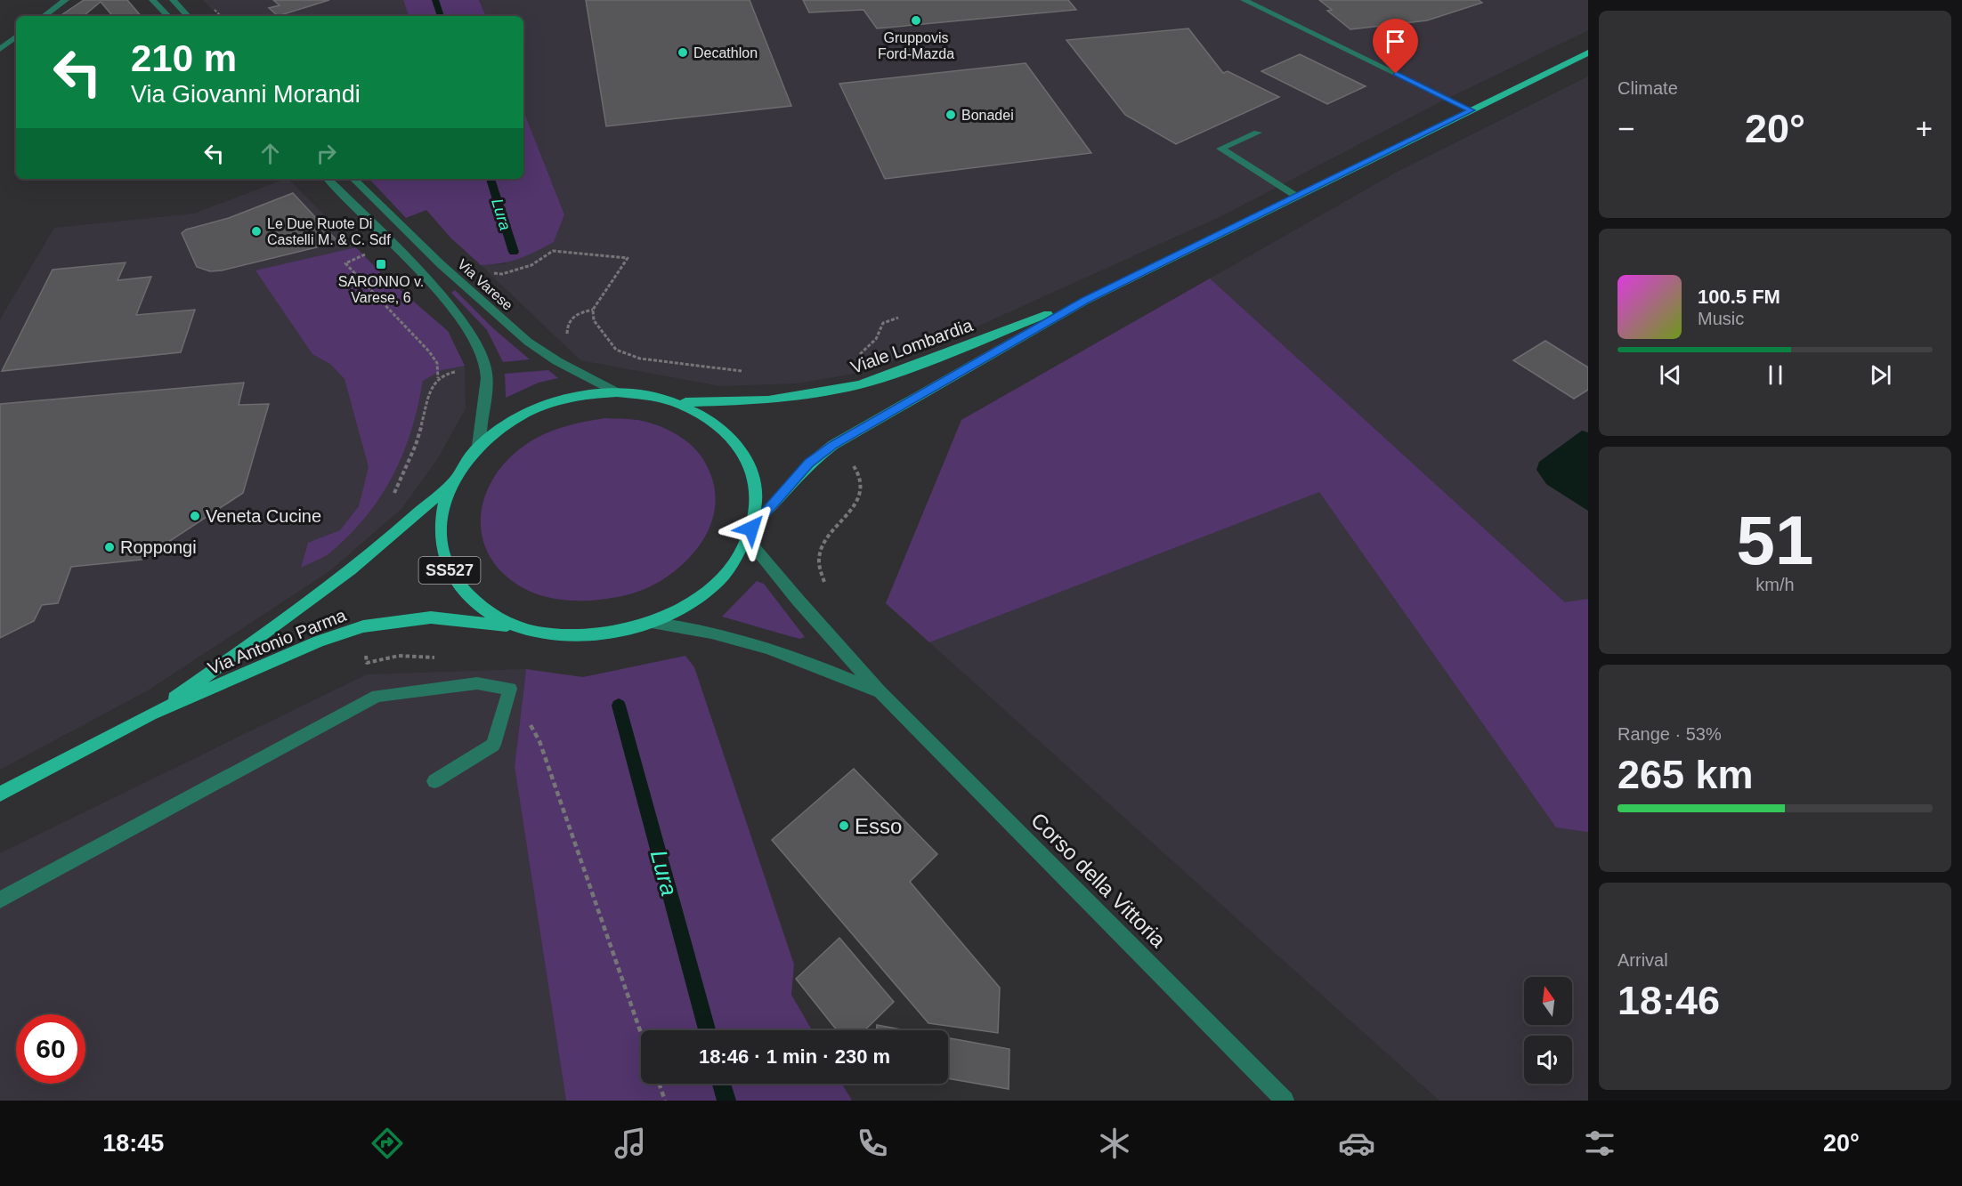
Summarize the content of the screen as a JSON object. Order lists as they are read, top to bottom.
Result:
{
  "streets": {
    "main road": ["Viale Lombardia", "SS527", "Via Antonio Parma"],
    "street": ["Via Varese", "Corso della Vittoria"]
  },
  "crossings": [
    ["Via Varese", "SS527"],
    ["Viale Lombardia", "SS527"],
    ["Viale Lombardia", "Corso della Vittoria"],
    ["SS527", "Via Antonio Parma"],
    ["SS527", "Corso della Vittoria"]
  ],
  "water": ["Lura"],
  "places": {
    "other": [
      "Gruppovis Ford-Mazda",
      "Decathlon",
      "Bonadei",
      "Le Due Ruote Di Castelli M. & C. Sdf",
      "Veneta Cucine",
      "Roppongi",
      "Esso"
    ],
    "transit": ["SARONNO v. Varese, 6"]
  },
  "north": "top",
  "page": {
    "tile": [
      "Climate",
      ["51", "km/h"],
      ["Range · 53%", "265 km"],
      ["Arrival", "18:46"]
    ],
    "turn": ["210 m", "Via Giovanni Morandi"],
    "heat": ["−", "20°", "+"],
    "song": ["100.5 FM", "Music"],
    "limit": "60",
    "trip": "18:46 · 1 min · 230 m",
    "tabs": ["18:45", "20°"]
  }
}
